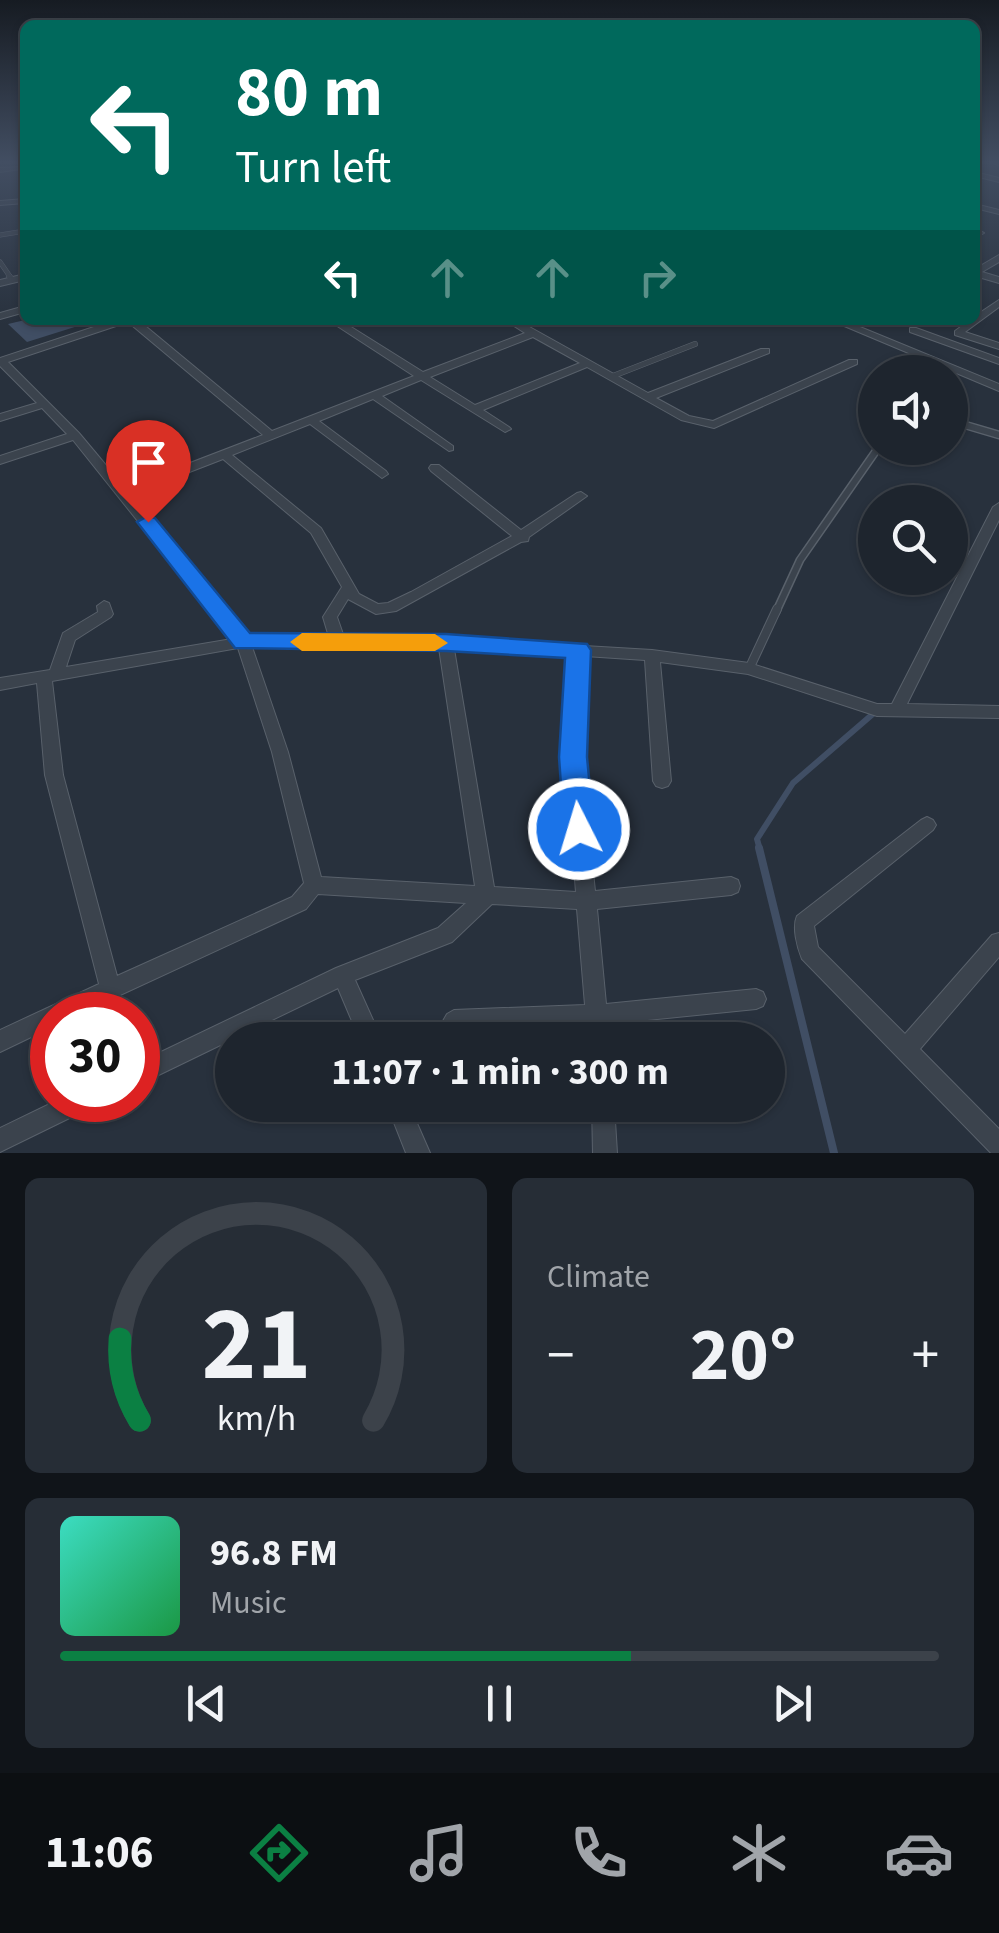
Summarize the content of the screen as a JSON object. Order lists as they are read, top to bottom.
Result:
{
  "page": {
    "turn": ["80 m", "Turn left"],
    "limit": "30",
    "trip": "11:07 · 1 min · 300 m",
    "tile": "Climate",
    "heat": ["−", "20°", "+"],
    "song": ["96.8 FM", "Music"],
    "tabs": "11:06",
    "gauge": ["21", "km/h"]
  }
}
